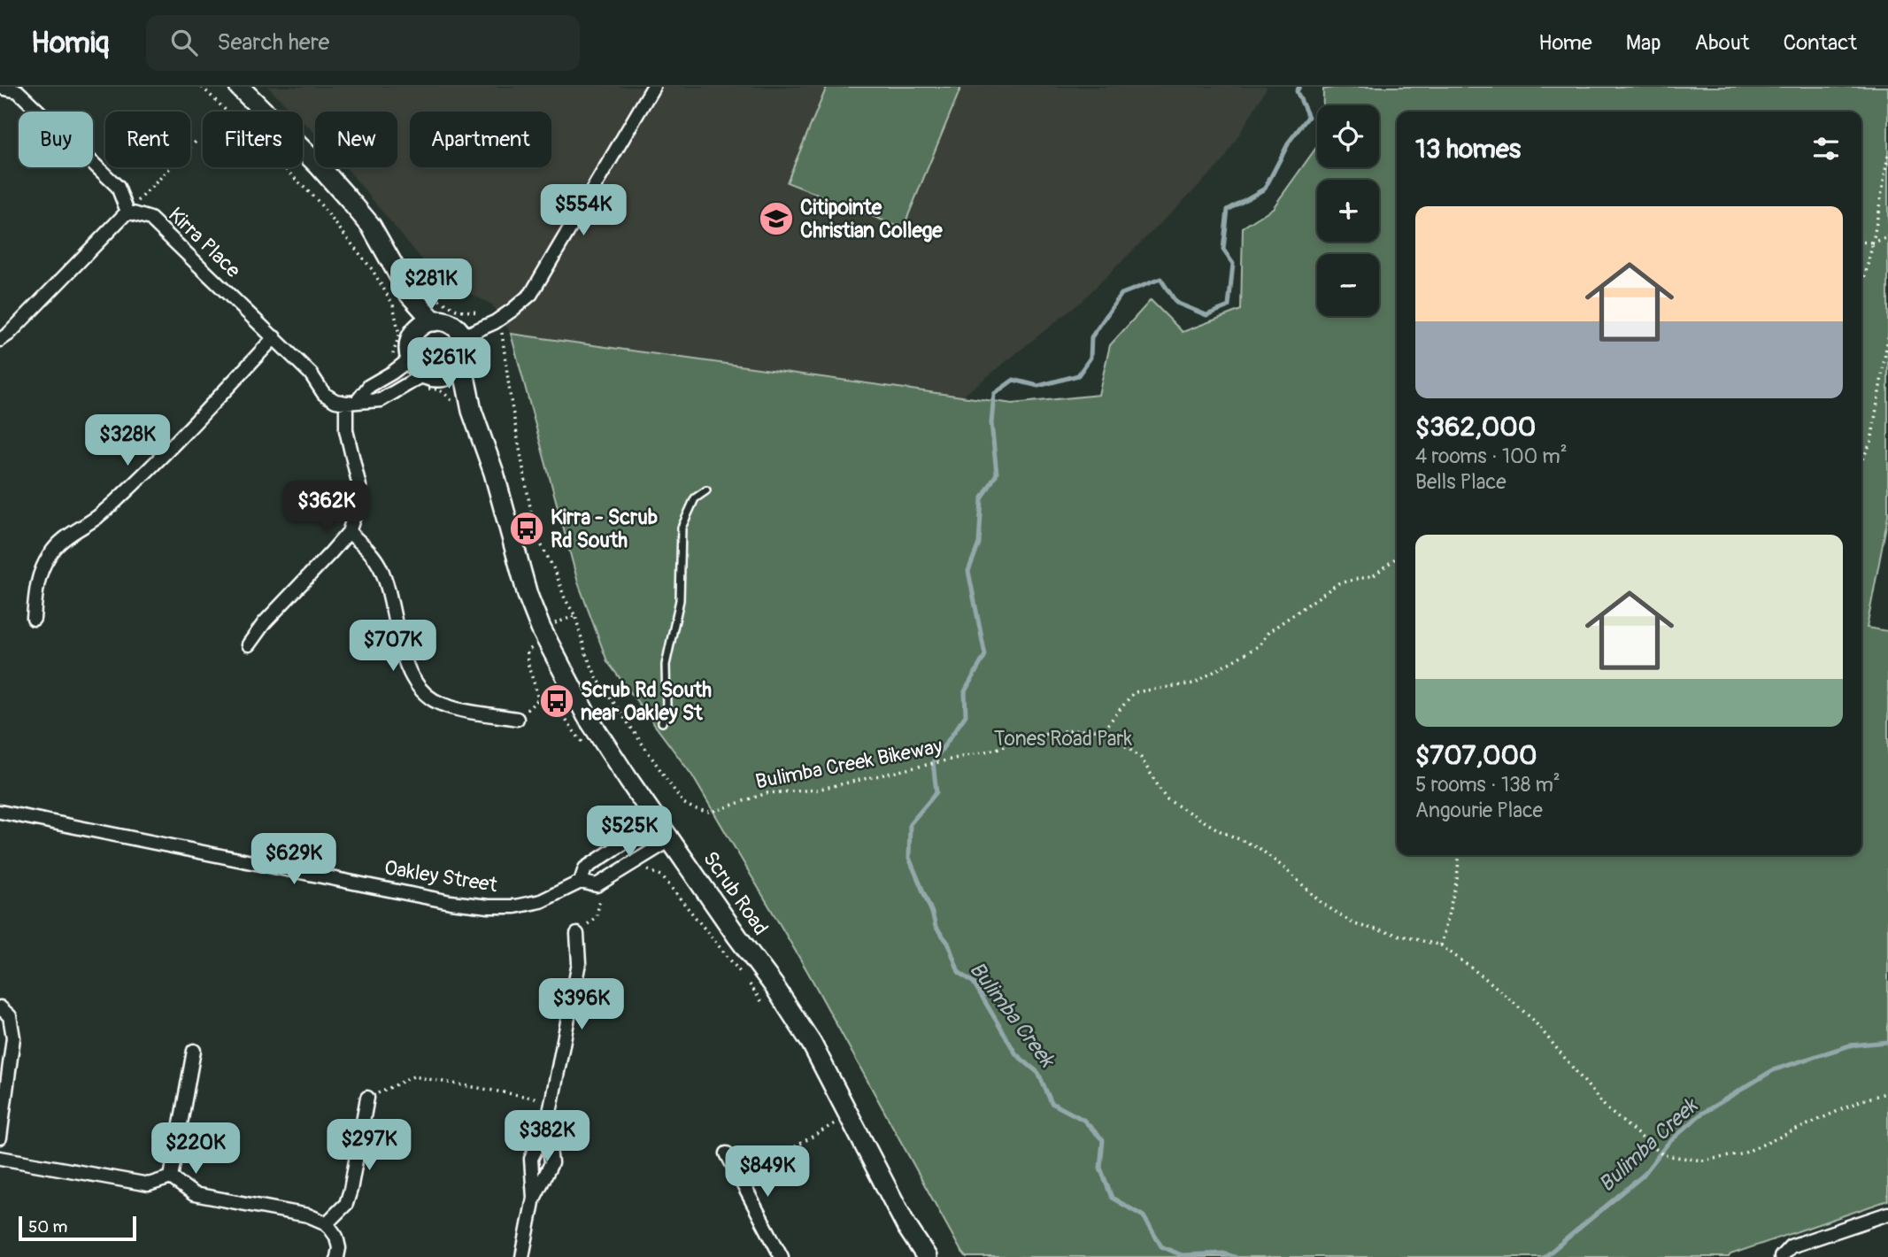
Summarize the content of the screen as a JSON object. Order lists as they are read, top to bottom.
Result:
{
  "streets": {
    "street": ["Kirra Place", "Oakley Street", "Scrub Road"],
    "path": ["Bulimba Creek Bikeway"]
  },
  "crossings": [
    ["Oakley Street", "Scrub Road"]
  ],
  "water": ["Bulimba Creek"],
  "parks": ["Tones Road Park"],
  "places": {
    "school or university": ["Citipointe Christian College"],
    "bus stop": ["Kirra - Scrub Rd South", "Scrub Rd South near Oakley St"]
  },
  "scale_bar": "50 m",
  "page": {
    "header": "Homiq",
    "search": "Search here",
    "nav": [
      "Home",
      "Map",
      "About",
      "Contact"
    ],
    "map_buttons": ["+", "−"],
    "chip": [
      "Buy",
      "Rent",
      "Filters",
      "New",
      "Apartment"
    ],
    "heading": "13 homes",
    "price": [
      "$554K",
      "$281K",
      "$261K",
      "$328K",
      "$362K",
      "$707K",
      "$525K",
      "$629K",
      "$396K",
      "$382K",
      "$297K",
      "$220K",
      "$849K"
    ],
    "list": [
      {
        "name": "$362,000",
        "note": "4 rooms · 100 m² · Bells Place"
      },
      {
        "name": "$707,000",
        "note": "5 rooms · 138 m² · Angourie Place"
      }
    ],
    "scale": "50 m"
  }
}
